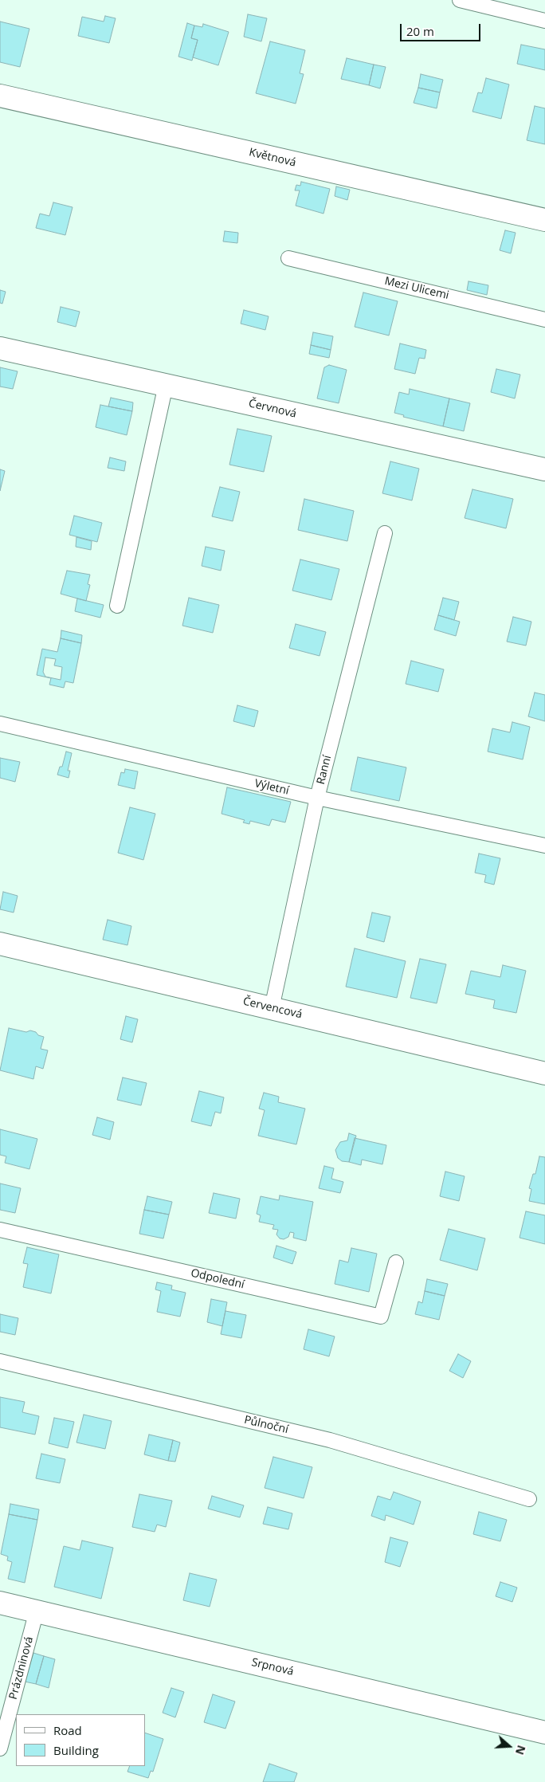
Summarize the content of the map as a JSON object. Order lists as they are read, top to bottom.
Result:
{
  "streets": {
    "street": [
      "Květnová",
      "Červnová",
      "Červencová",
      "Srpnová"
    ],
    "lane": [
      "Mezi Ulicemi",
      "Ranní",
      "Výletní",
      "Odpolední",
      "Půlnoční",
      "Prázdninová"
    ]
  },
  "crossings": [
    ["Ranní", "Výletní"],
    ["Ranní", "Červencová"],
    ["Srpnová", "Prázdninová"]
  ],
  "legend": ["Road", "Building"],
  "scale_bar": "20 m",
  "north": "right"
}
